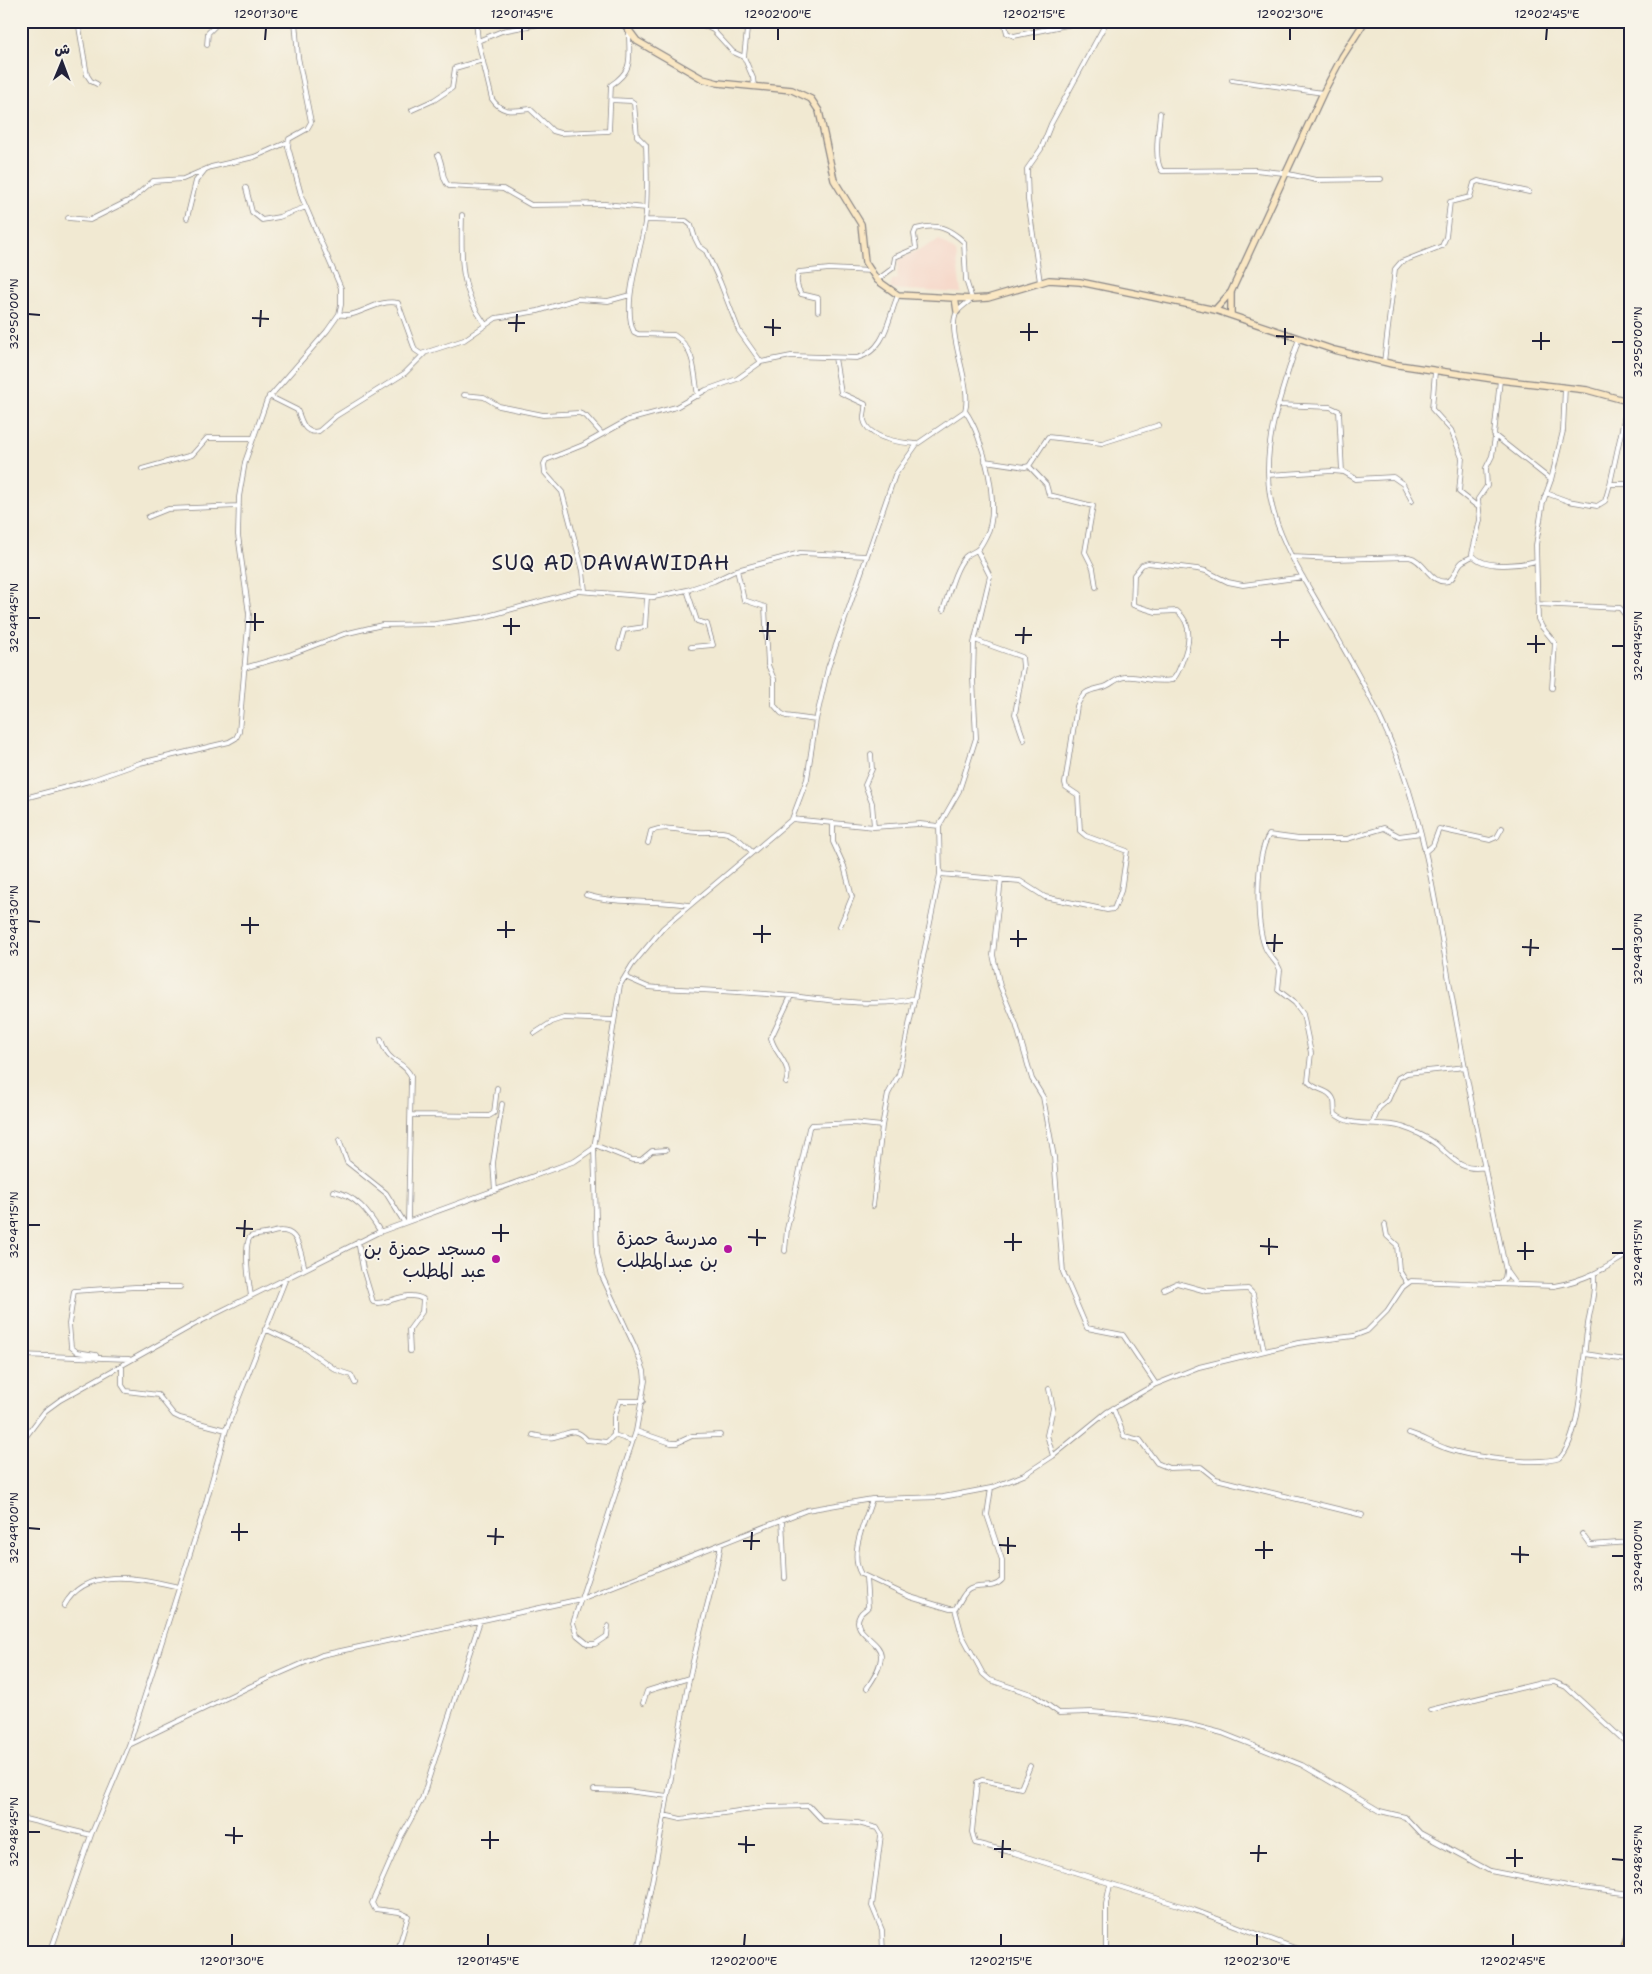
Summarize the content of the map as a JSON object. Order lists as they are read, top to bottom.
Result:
{
  "districts": ["SUQ AD DAWAWIDAH"],
  "places": ["مدرسة حمزة بن عبدالمطلب", "مسجد حمزة بن عبد المطلب"],
  "north": "top",
  "coordinates": [
    "12°01'30\"E",
    "12°01'45\"E",
    "12°02'00\"E",
    "12°02'15\"E",
    "12°02'30\"E",
    "12°02'45\"E",
    "32°50'00\"N",
    "32°49'45\"N",
    "32°49'30\"N",
    "32°49'15\"N",
    "32°49'00\"N",
    "32°48'45\"N"
  ]
}
